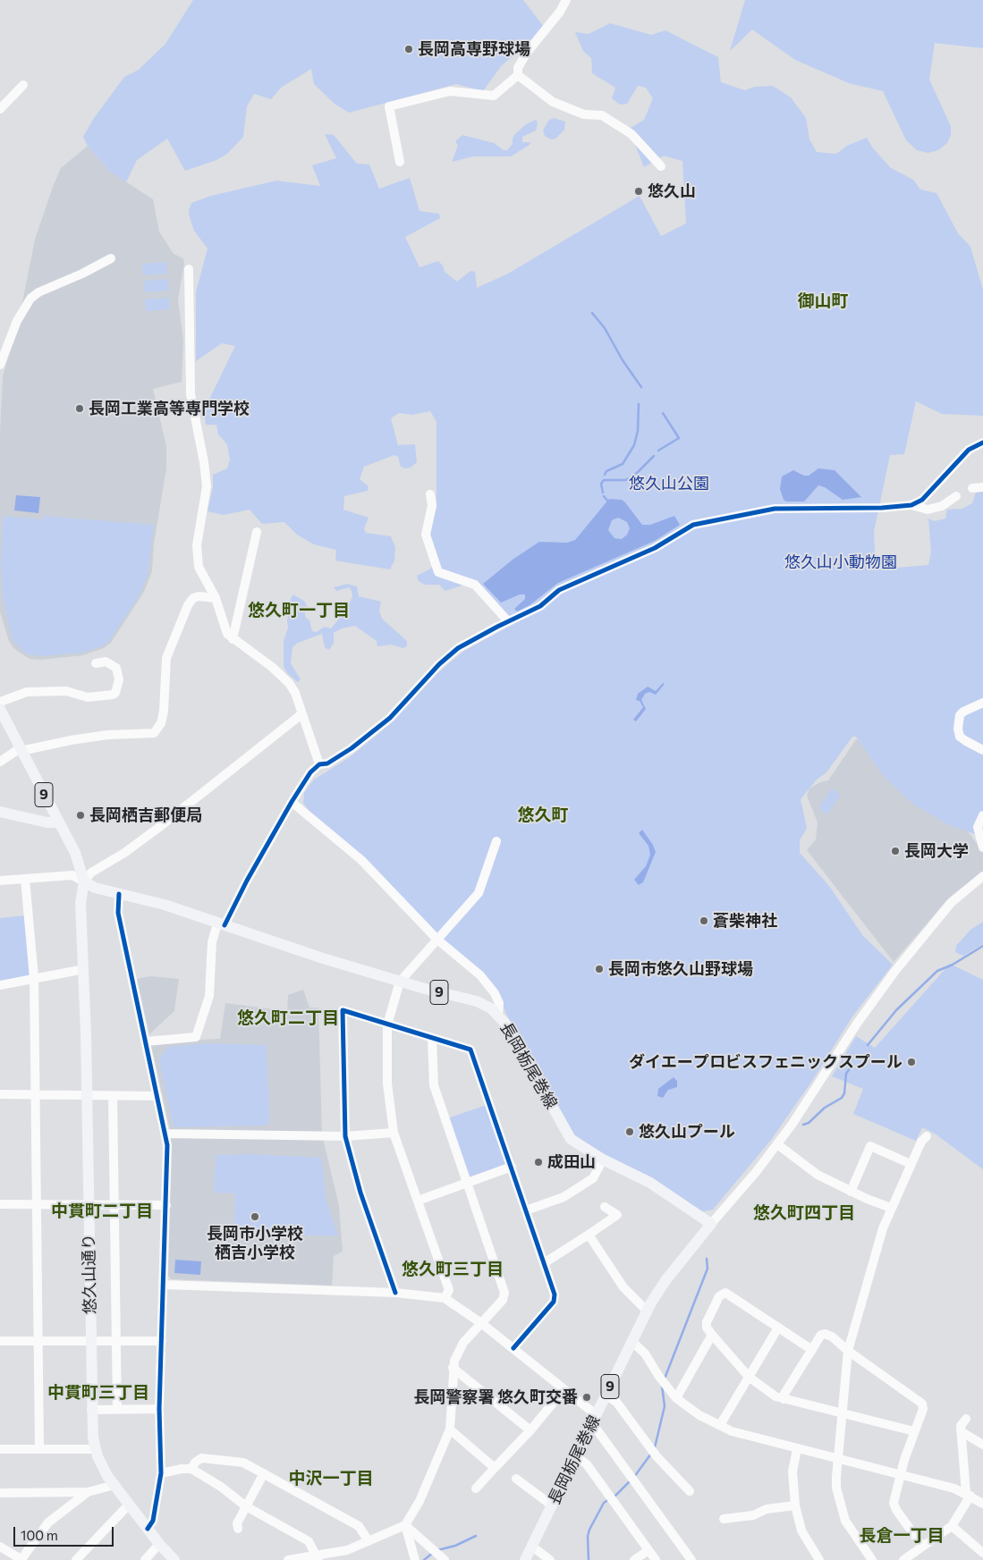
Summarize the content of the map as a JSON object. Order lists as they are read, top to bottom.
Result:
{
  "streets": {
    "main road": ["9", "長岡栃尾巻線", "悠久山通り"]
  },
  "crossings": [
    ["9", "長岡栃尾巻線"],
    ["9", "悠久山通り"],
    ["長岡栃尾巻線", "悠久山通り"]
  ],
  "districts": [
    "御山町",
    "悠久町一丁目",
    "悠久町",
    "悠久町二丁目",
    "中貫町二丁目",
    "悠久町四丁目",
    "悠久町三丁目",
    "中貫町三丁目",
    "中沢一丁目",
    "長倉一丁目"
  ],
  "parks": ["悠久山公園", "悠久山小動物園"],
  "places": [
    "長岡高専野球場",
    "悠久山",
    "長岡工業高等専門学校",
    "長岡栖吉郵便局",
    "長岡大学",
    "蒼柴神社",
    "長岡市悠久山野球場",
    "ダイエープロビスフェニックスプール",
    "悠久山プール",
    "成田山",
    "長岡市小学校 栖吉小学校",
    "長岡警察署 悠久町交番"
  ],
  "scale_bar": "100 m"
}
